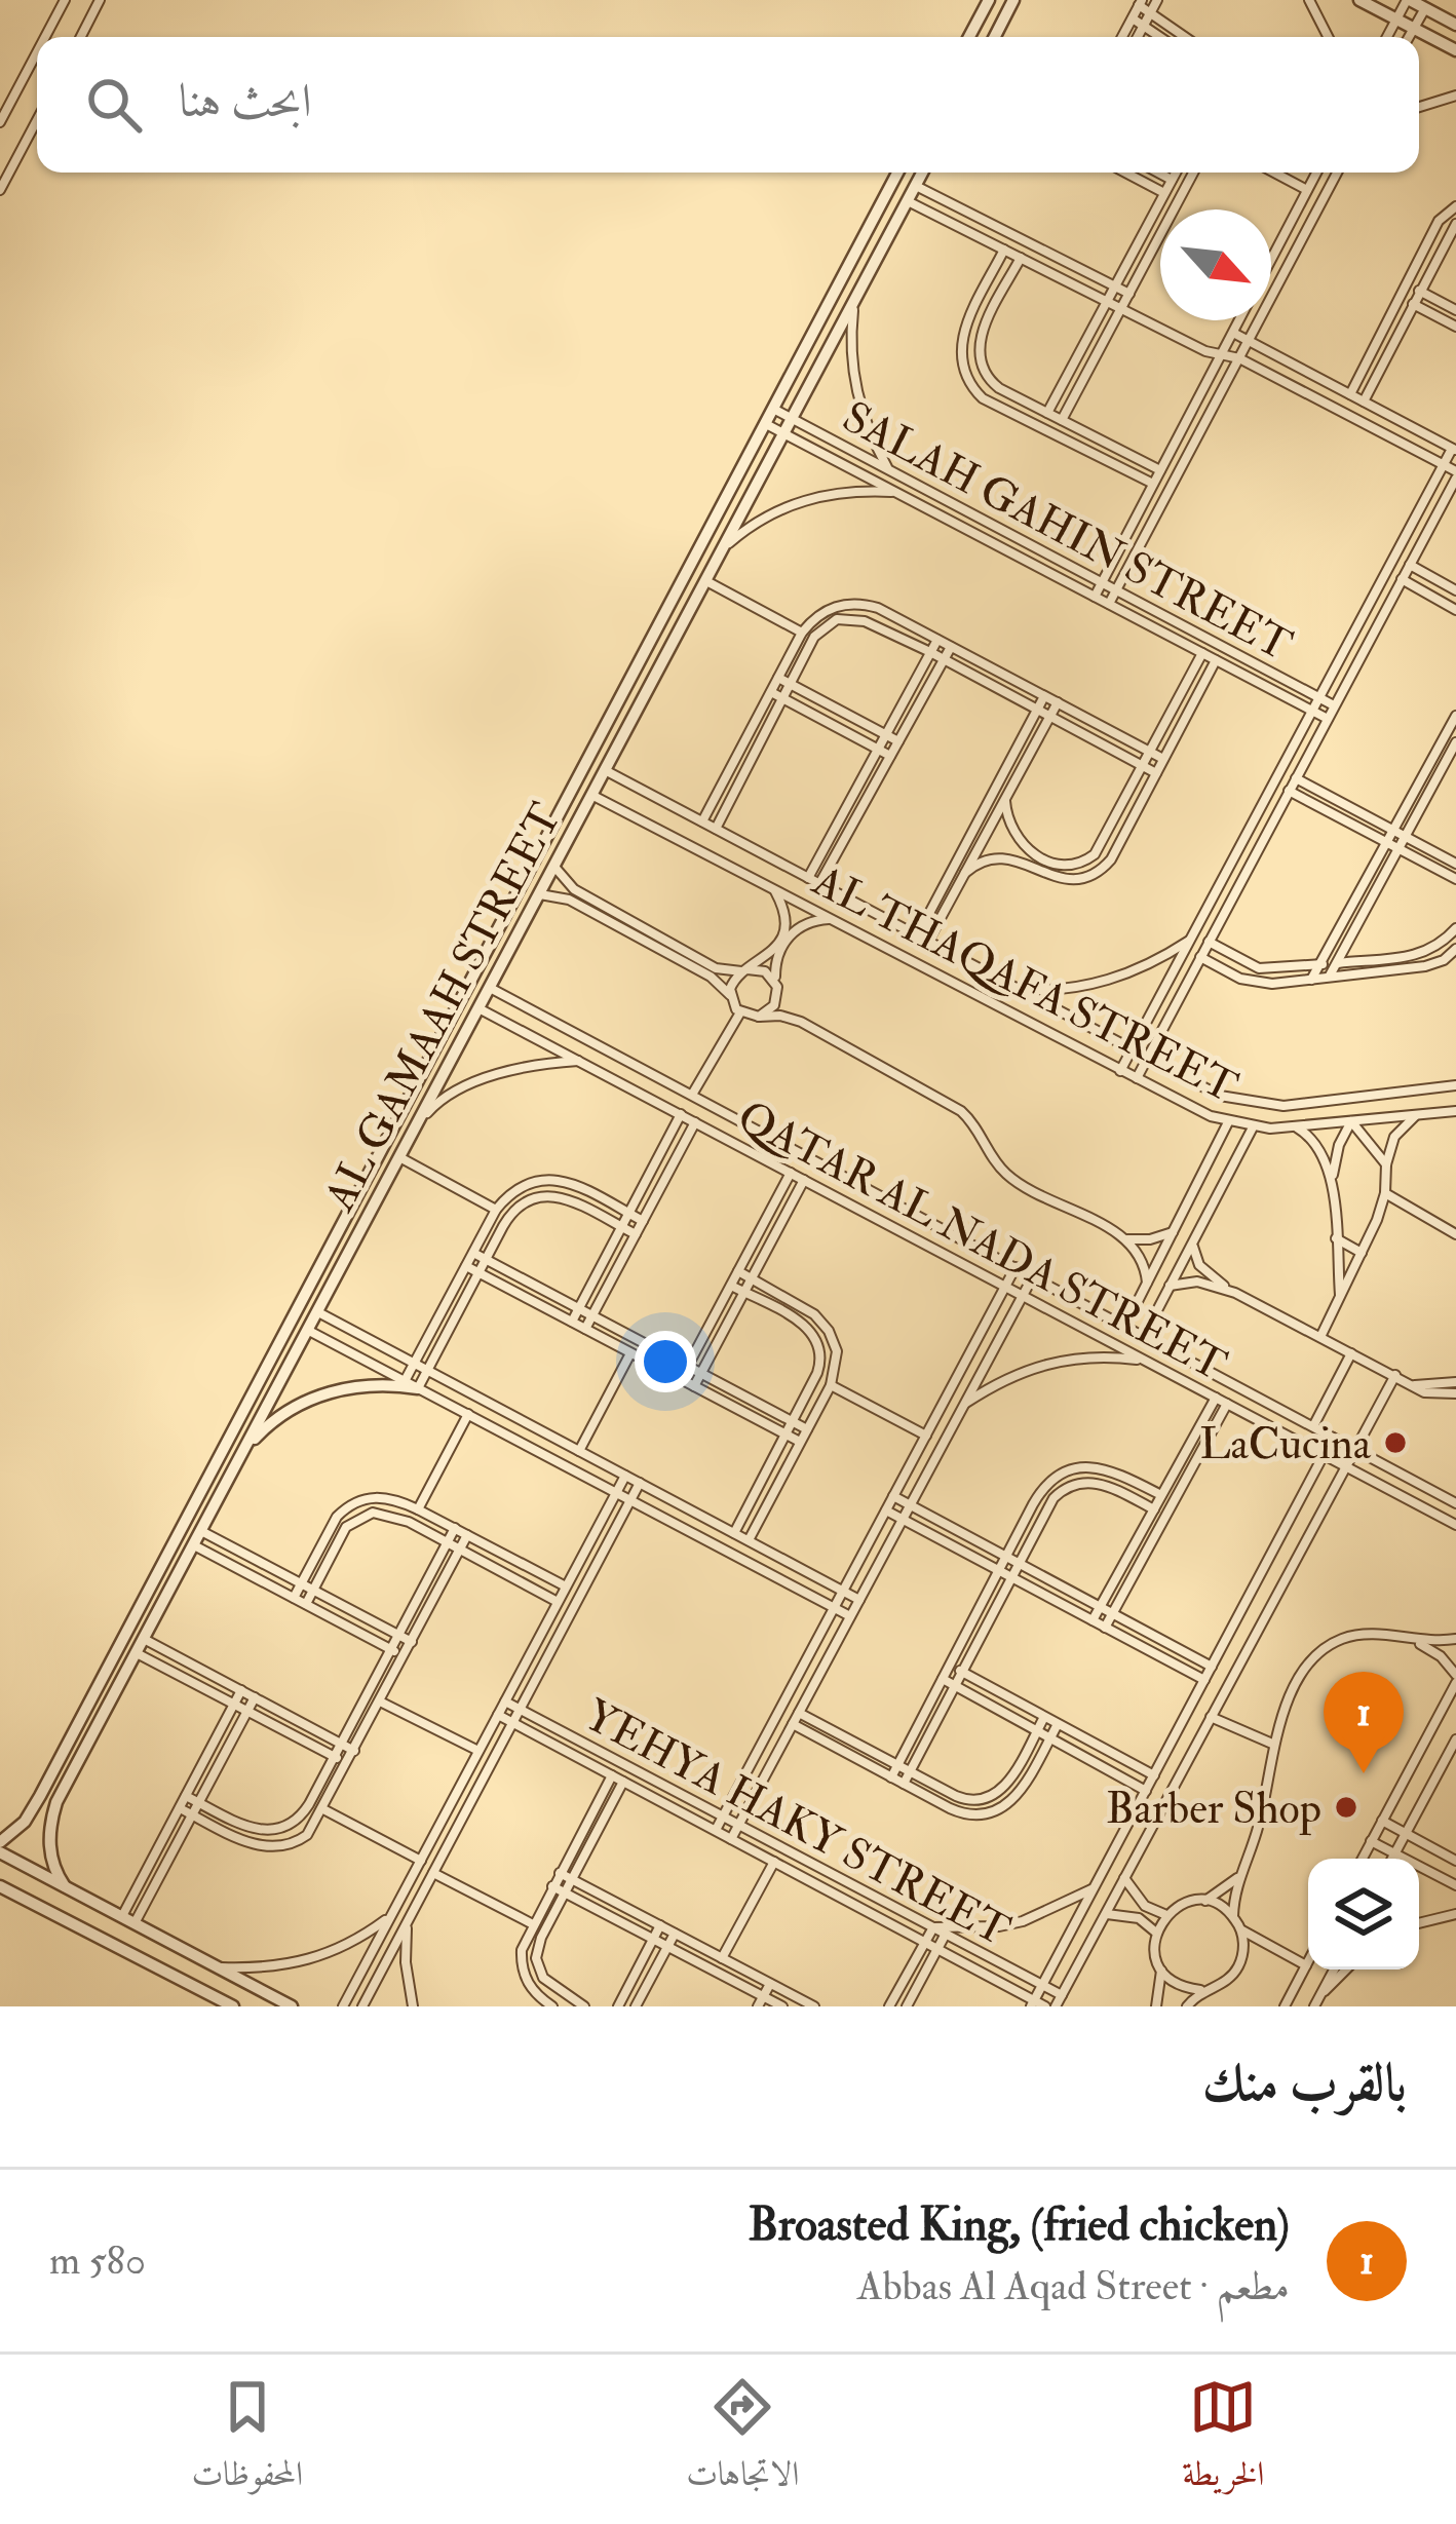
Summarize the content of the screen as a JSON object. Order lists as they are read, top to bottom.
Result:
{
  "streets": {
    "street": [
      "SALAH GAHIN STREET",
      "AL THAQAFA STREET",
      "AL GAMAAH STREET",
      "QATAR AL NADA STREET",
      "YEHYA HAKY STREET"
    ]
  },
  "crossings": [
    ["SALAH GAHIN STREET", "AL GAMAAH STREET"],
    ["AL THAQAFA STREET", "AL GAMAAH STREET"],
    ["AL GAMAAH STREET", "QATAR AL NADA STREET"]
  ],
  "places": ["LaCucina", "Barber Shop"],
  "north": "bottom right",
  "page": {
    "search": "ابحث هنا",
    "pins": "1",
    "heading": "بالقرب منك",
    "list": [
      {
        "mark": "1",
        "name": "Broasted King, (fried chicken)",
        "note": "مطعم · Abbas Al Aqad Street",
        "value": "580 m"
      }
    ],
    "nav": ["الخريطة", "الاتجاهات", "المحفوظات"]
  }
}
